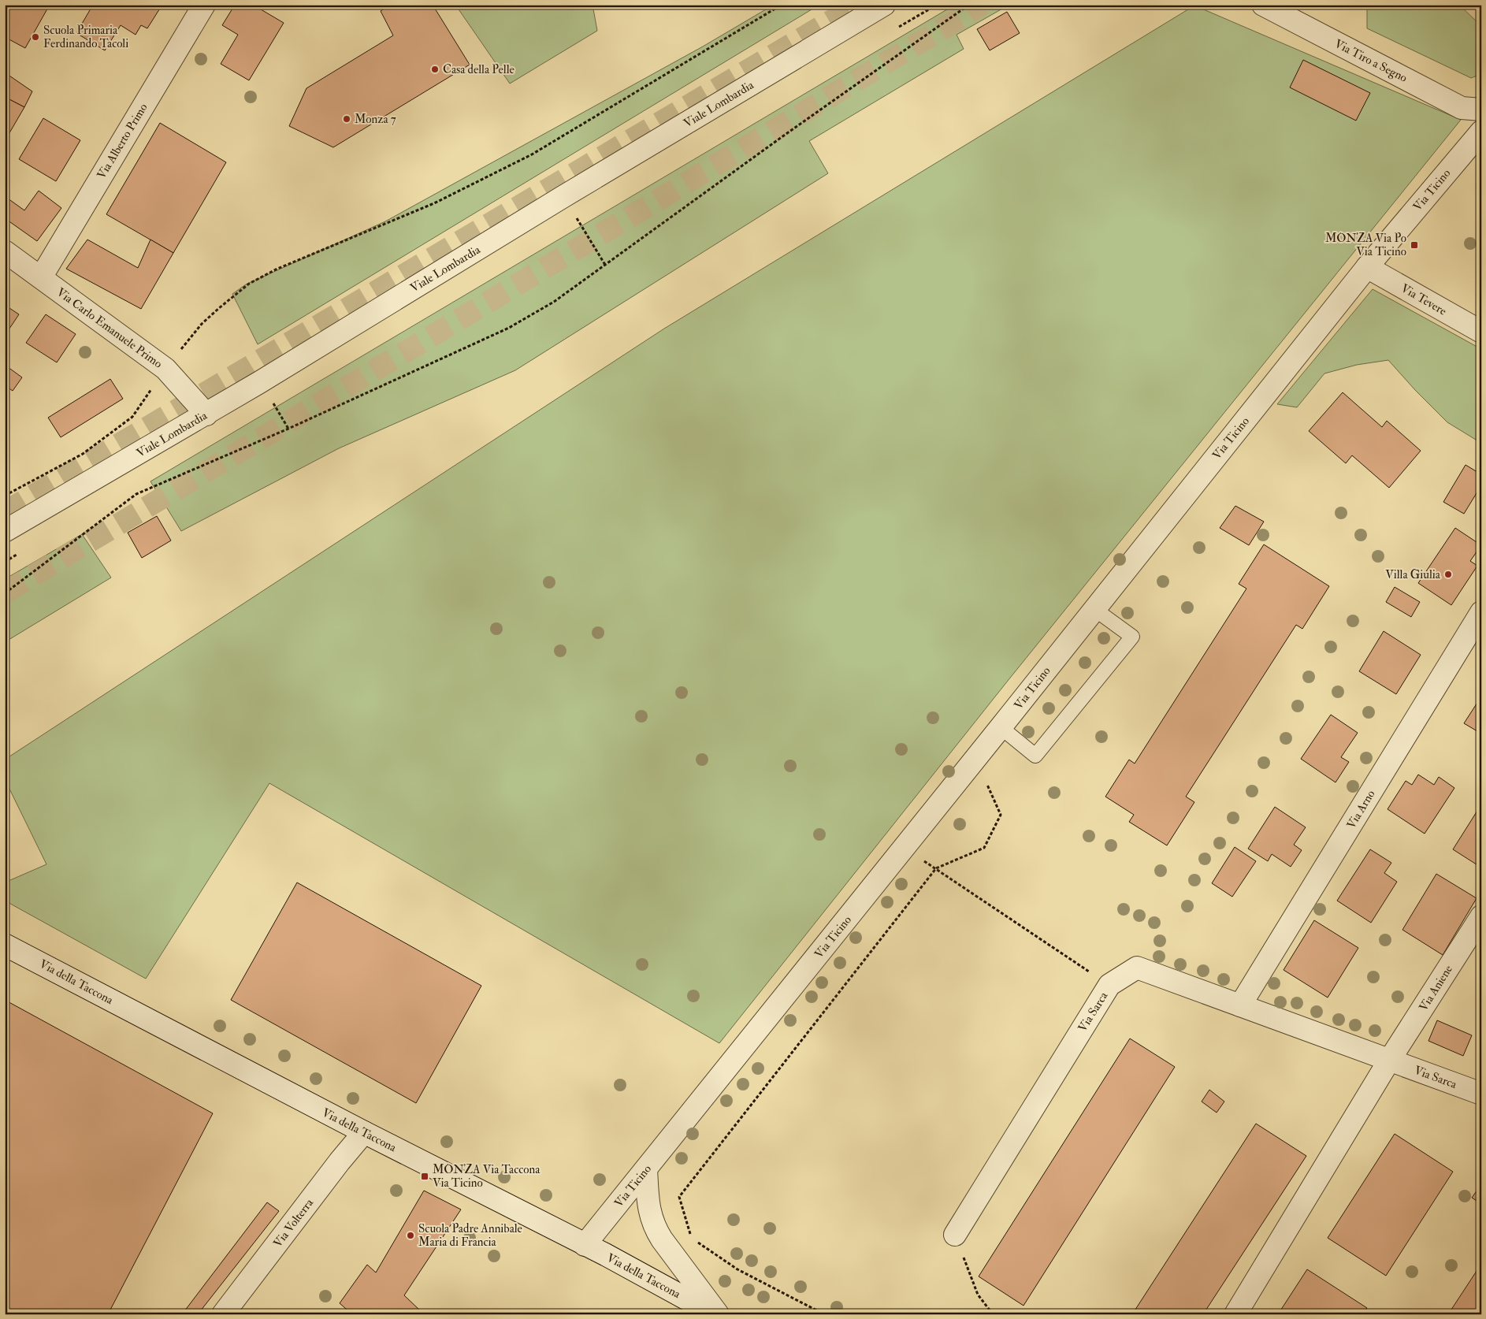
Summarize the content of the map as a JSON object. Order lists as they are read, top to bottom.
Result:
{
  "streets": {
    "street": [
      "Via Tiro a Segno",
      "Viale Lombardia",
      "Via Alberto Primo",
      "Via Ticino",
      "Via Tevere",
      "Via Carlo Emanuele Primo",
      "Via Arno",
      "Via della Taccona",
      "Via Aniene",
      "Via Sarca",
      "Via Volterra"
    ]
  },
  "crossings": [
    ["Viale Lombardia", "Via Carlo Emanuele Primo"],
    ["Via Alberto Primo", "Via Carlo Emanuele Primo"],
    ["Via Ticino", "Via Tevere"],
    ["Via Ticino", "Via della Taccona"],
    ["Via Arno", "Via Sarca"],
    ["Via della Taccona", "Via Volterra"],
    ["Via Aniene", "Via Sarca"]
  ],
  "places": {
    "other": [
      "Scuola Primaria Ferdinando Tacoli",
      "Casa della Pelle",
      "Monza 7",
      "Villa Giulia",
      "Scuola Padre Annibale Maria di Francia"
    ],
    "transit": ["MONZA Via Po Via Ticino", "MONZA Via Taccona Via Ticino"]
  }
}
